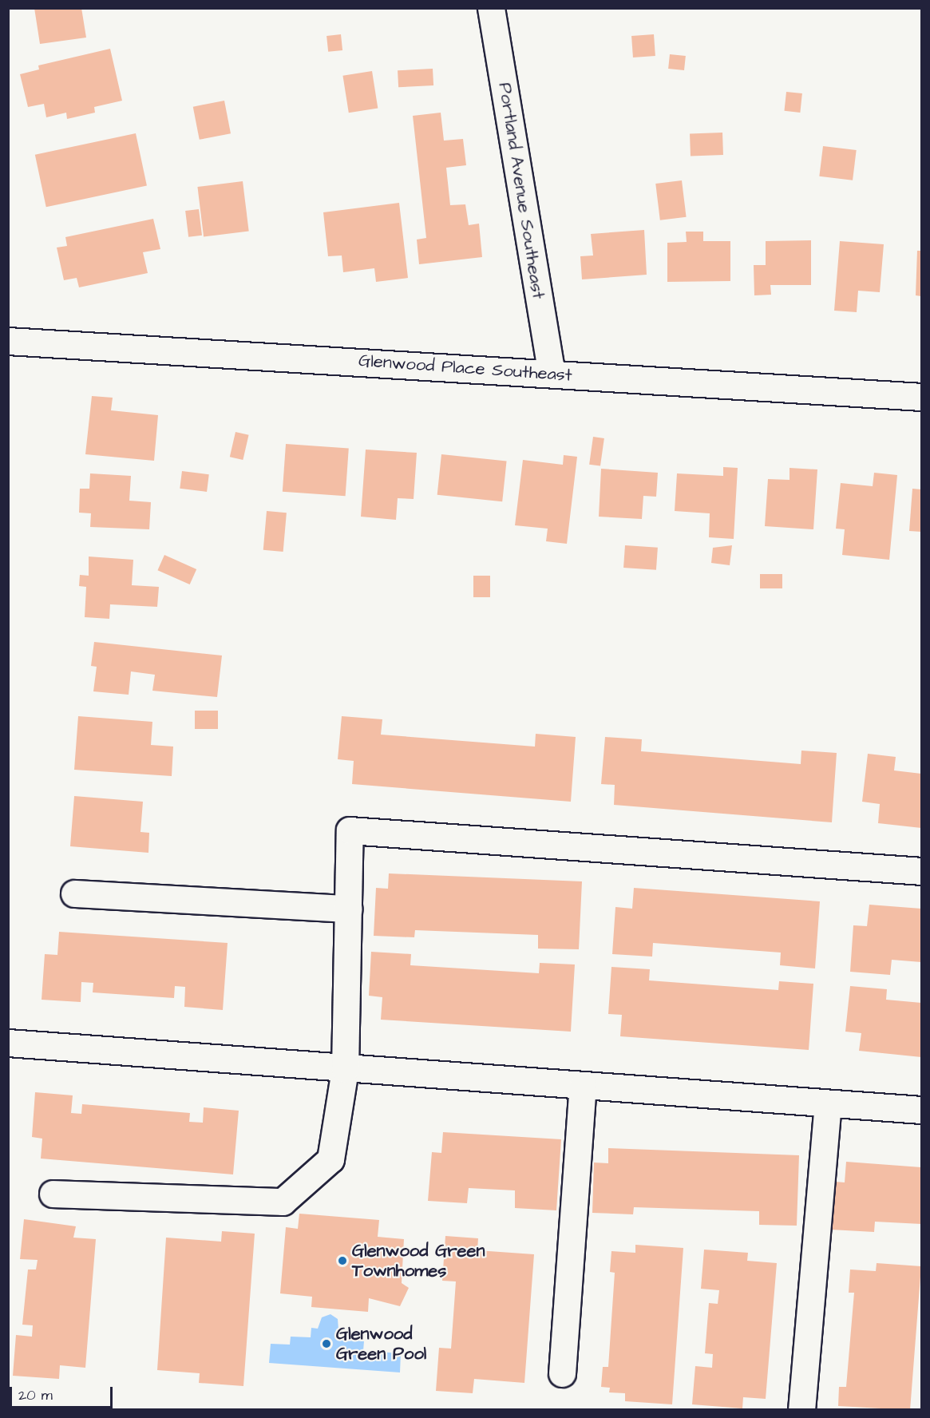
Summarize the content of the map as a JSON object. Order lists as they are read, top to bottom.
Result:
{
  "streets": {
    "street": ["Portland Avenue Southeast", "Glenwood Place Southeast"]
  },
  "crossings": [
    ["Portland Avenue Southeast", "Glenwood Place Southeast"]
  ],
  "places": ["Glenwood Green Townhomes", "Glenwood Green Pool"],
  "scale_bar": "20 m"
}
